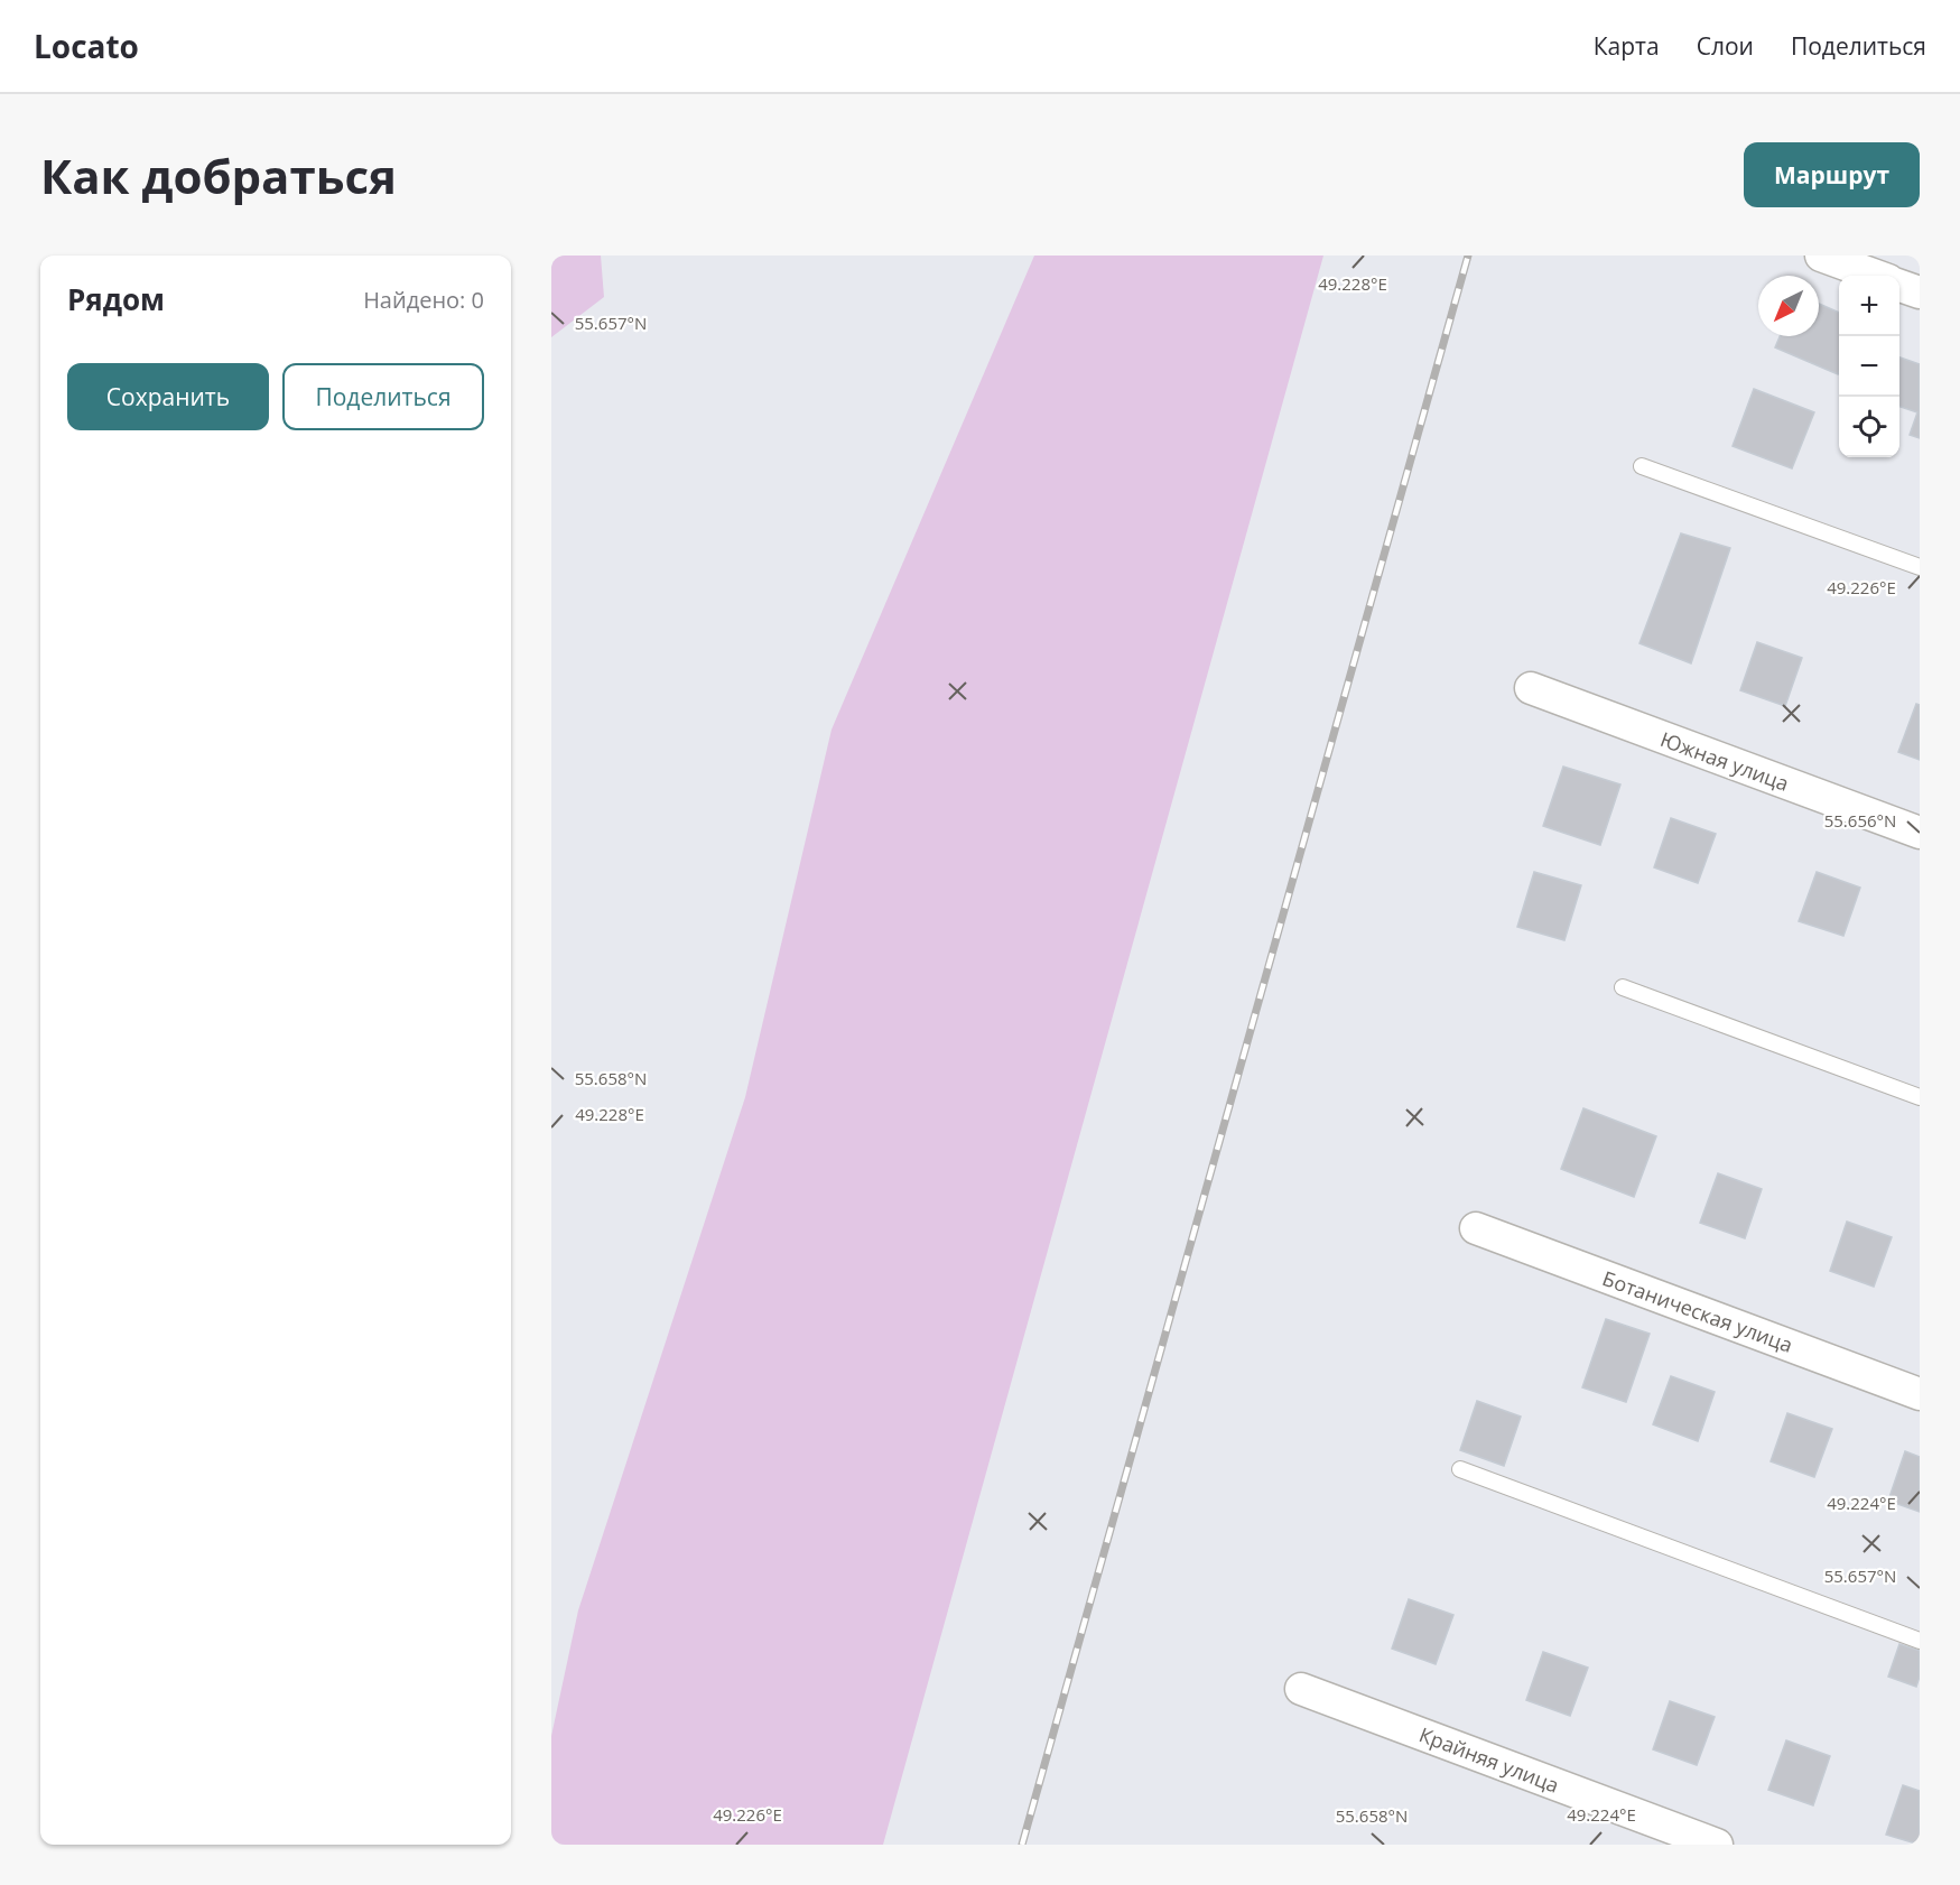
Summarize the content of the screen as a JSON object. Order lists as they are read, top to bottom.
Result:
{
  "streets": {
    "street": ["Южная улица", "Ботаническая улица", "Крайняя улица"]
  },
  "north": "bottom left",
  "page": {
    "header": "Locato",
    "nav": ["Карта", "Слои", "Поделиться"],
    "buttons": [
      "Маршрут",
      ["Сохранить", "Поделиться"]
    ],
    "title": "Как добраться",
    "heading": ["Рядом", "Найдено: 0"],
    "map_buttons": ["+", "−"]
  },
  "coordinates": [
    "49.228°E",
    "55.657°N",
    "49.226°E",
    "55.656°N",
    "55.658°N",
    "49.224°E"
  ]
}
